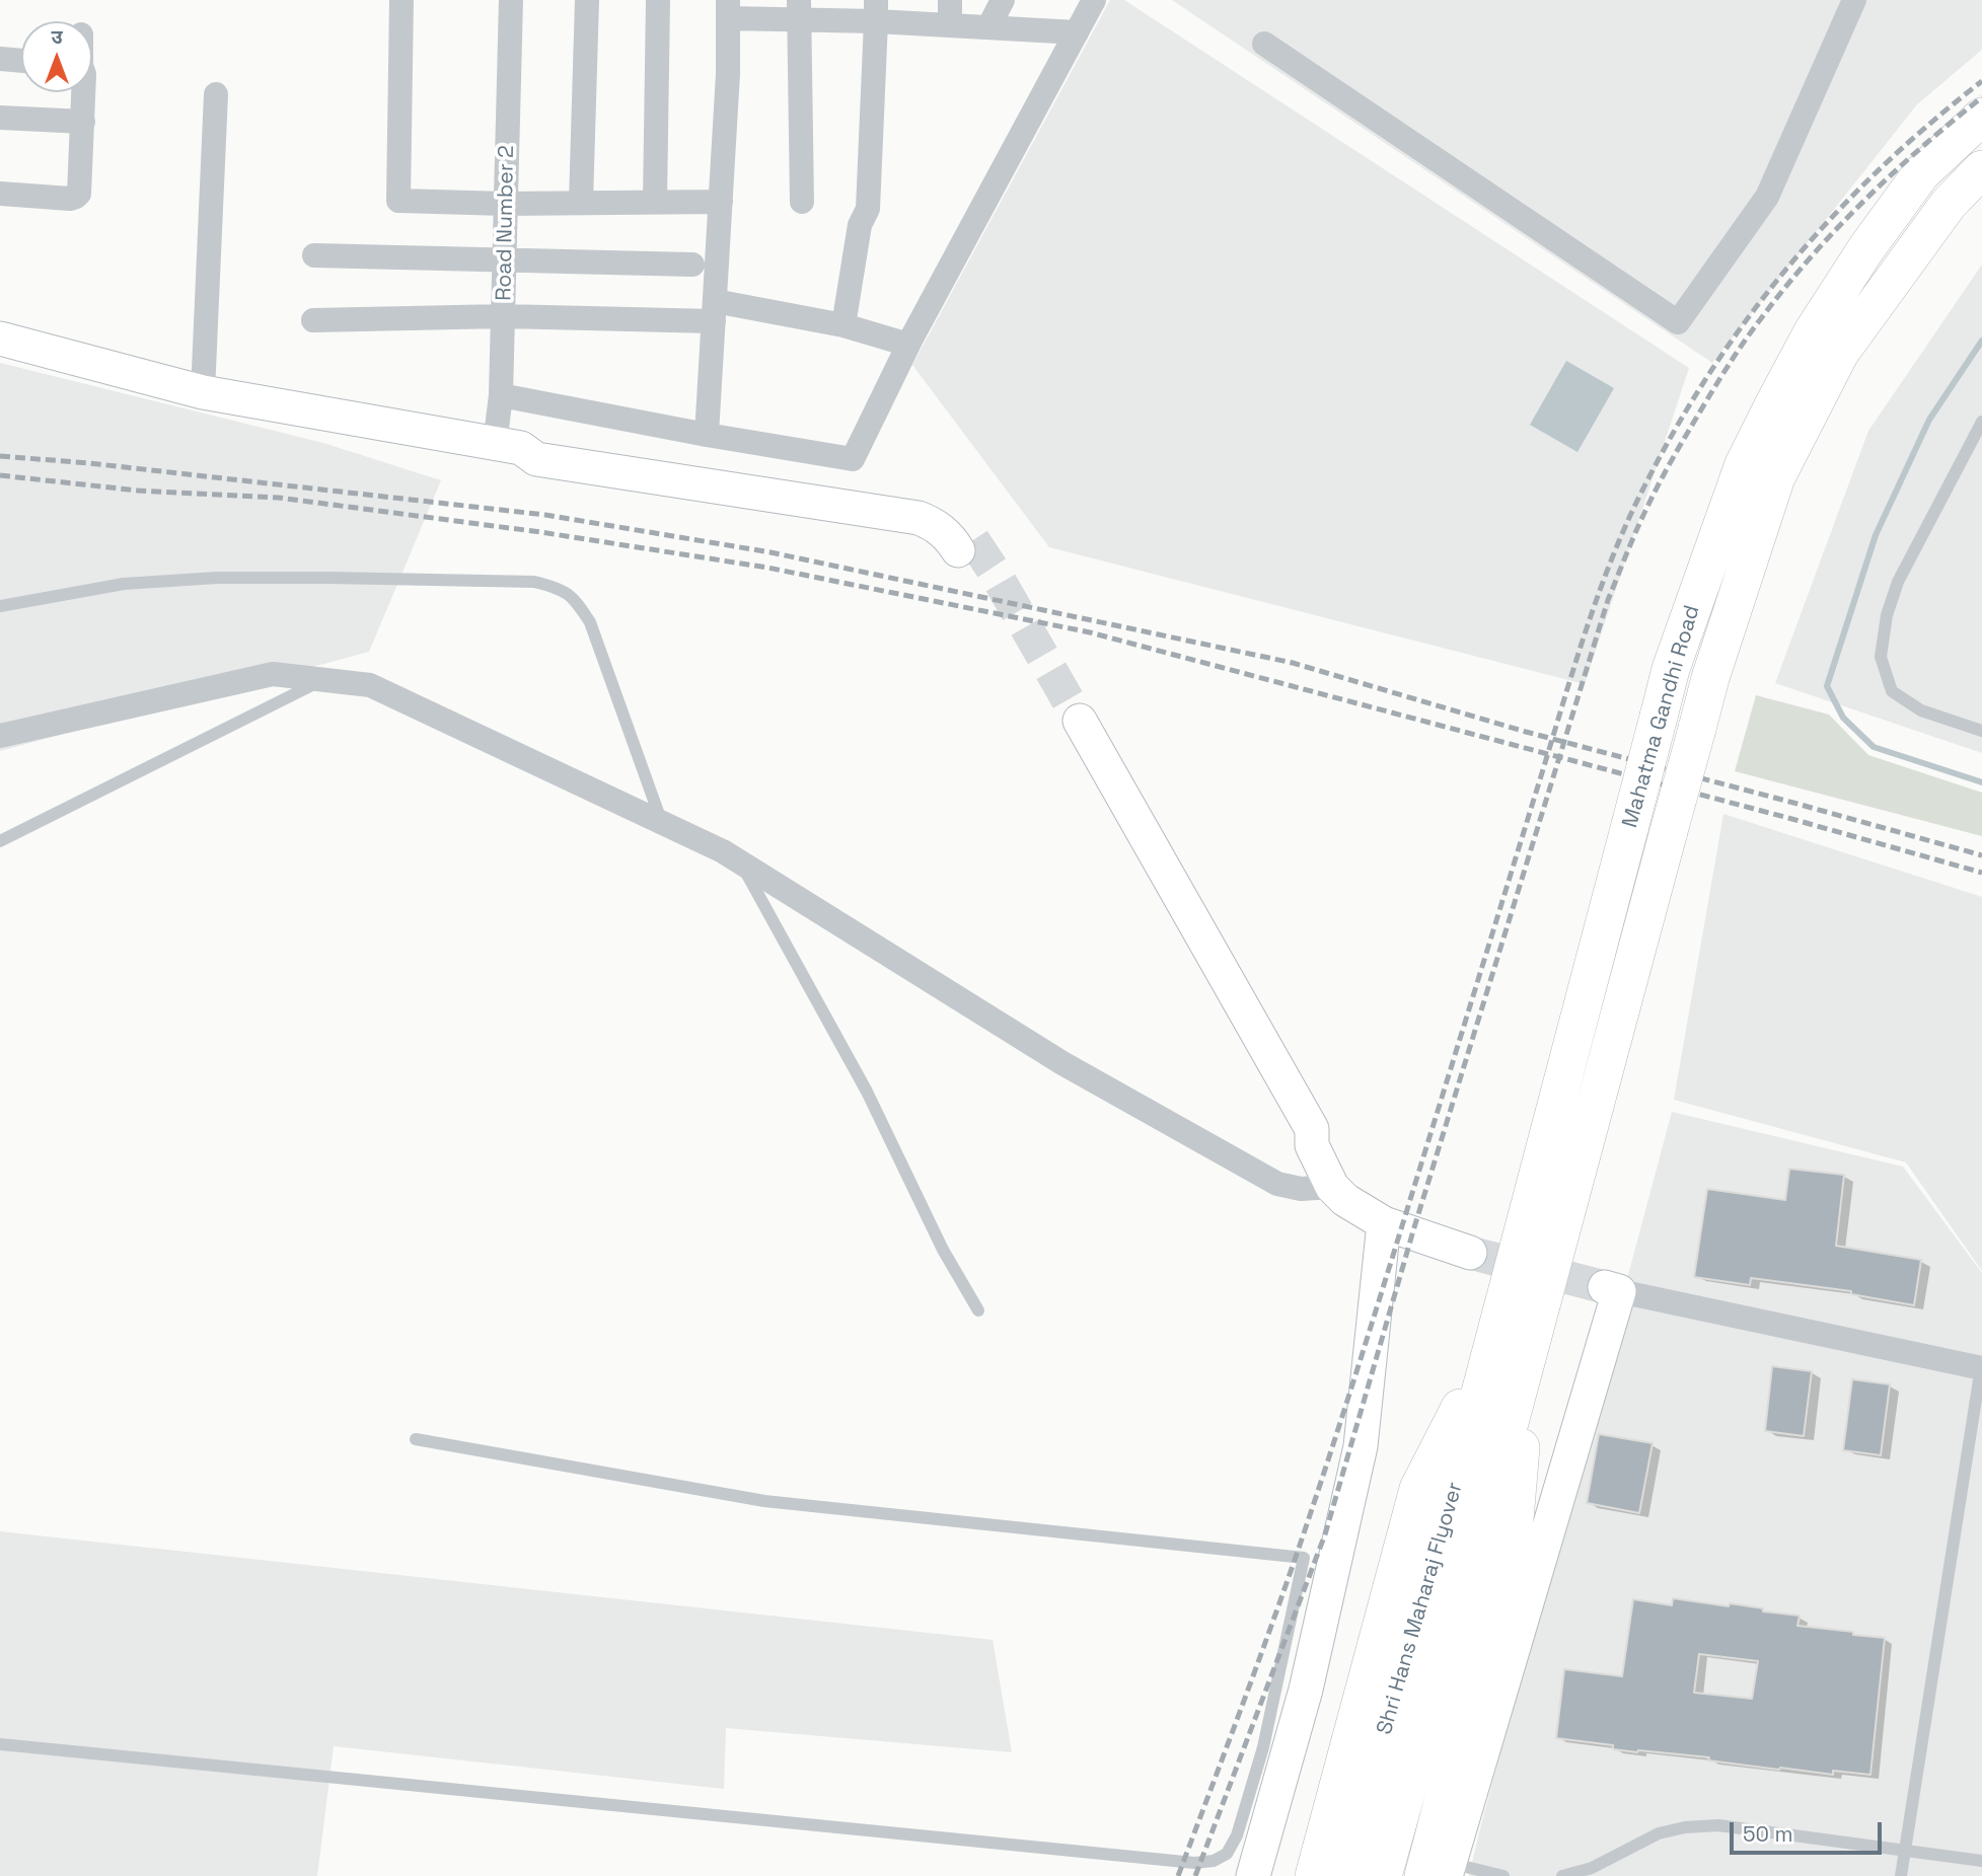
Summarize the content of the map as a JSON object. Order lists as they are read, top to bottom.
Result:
{
  "streets": {
    "main road": ["Mahatma Gandhi Road", "Shri Hans Maharaj Flyover"],
    "street": ["Road Number 2"]
  },
  "crossings": [
    ["Mahatma Gandhi Road", "Shri Hans Maharaj Flyover"]
  ],
  "scale_bar": "50 m",
  "north": "top"
}
